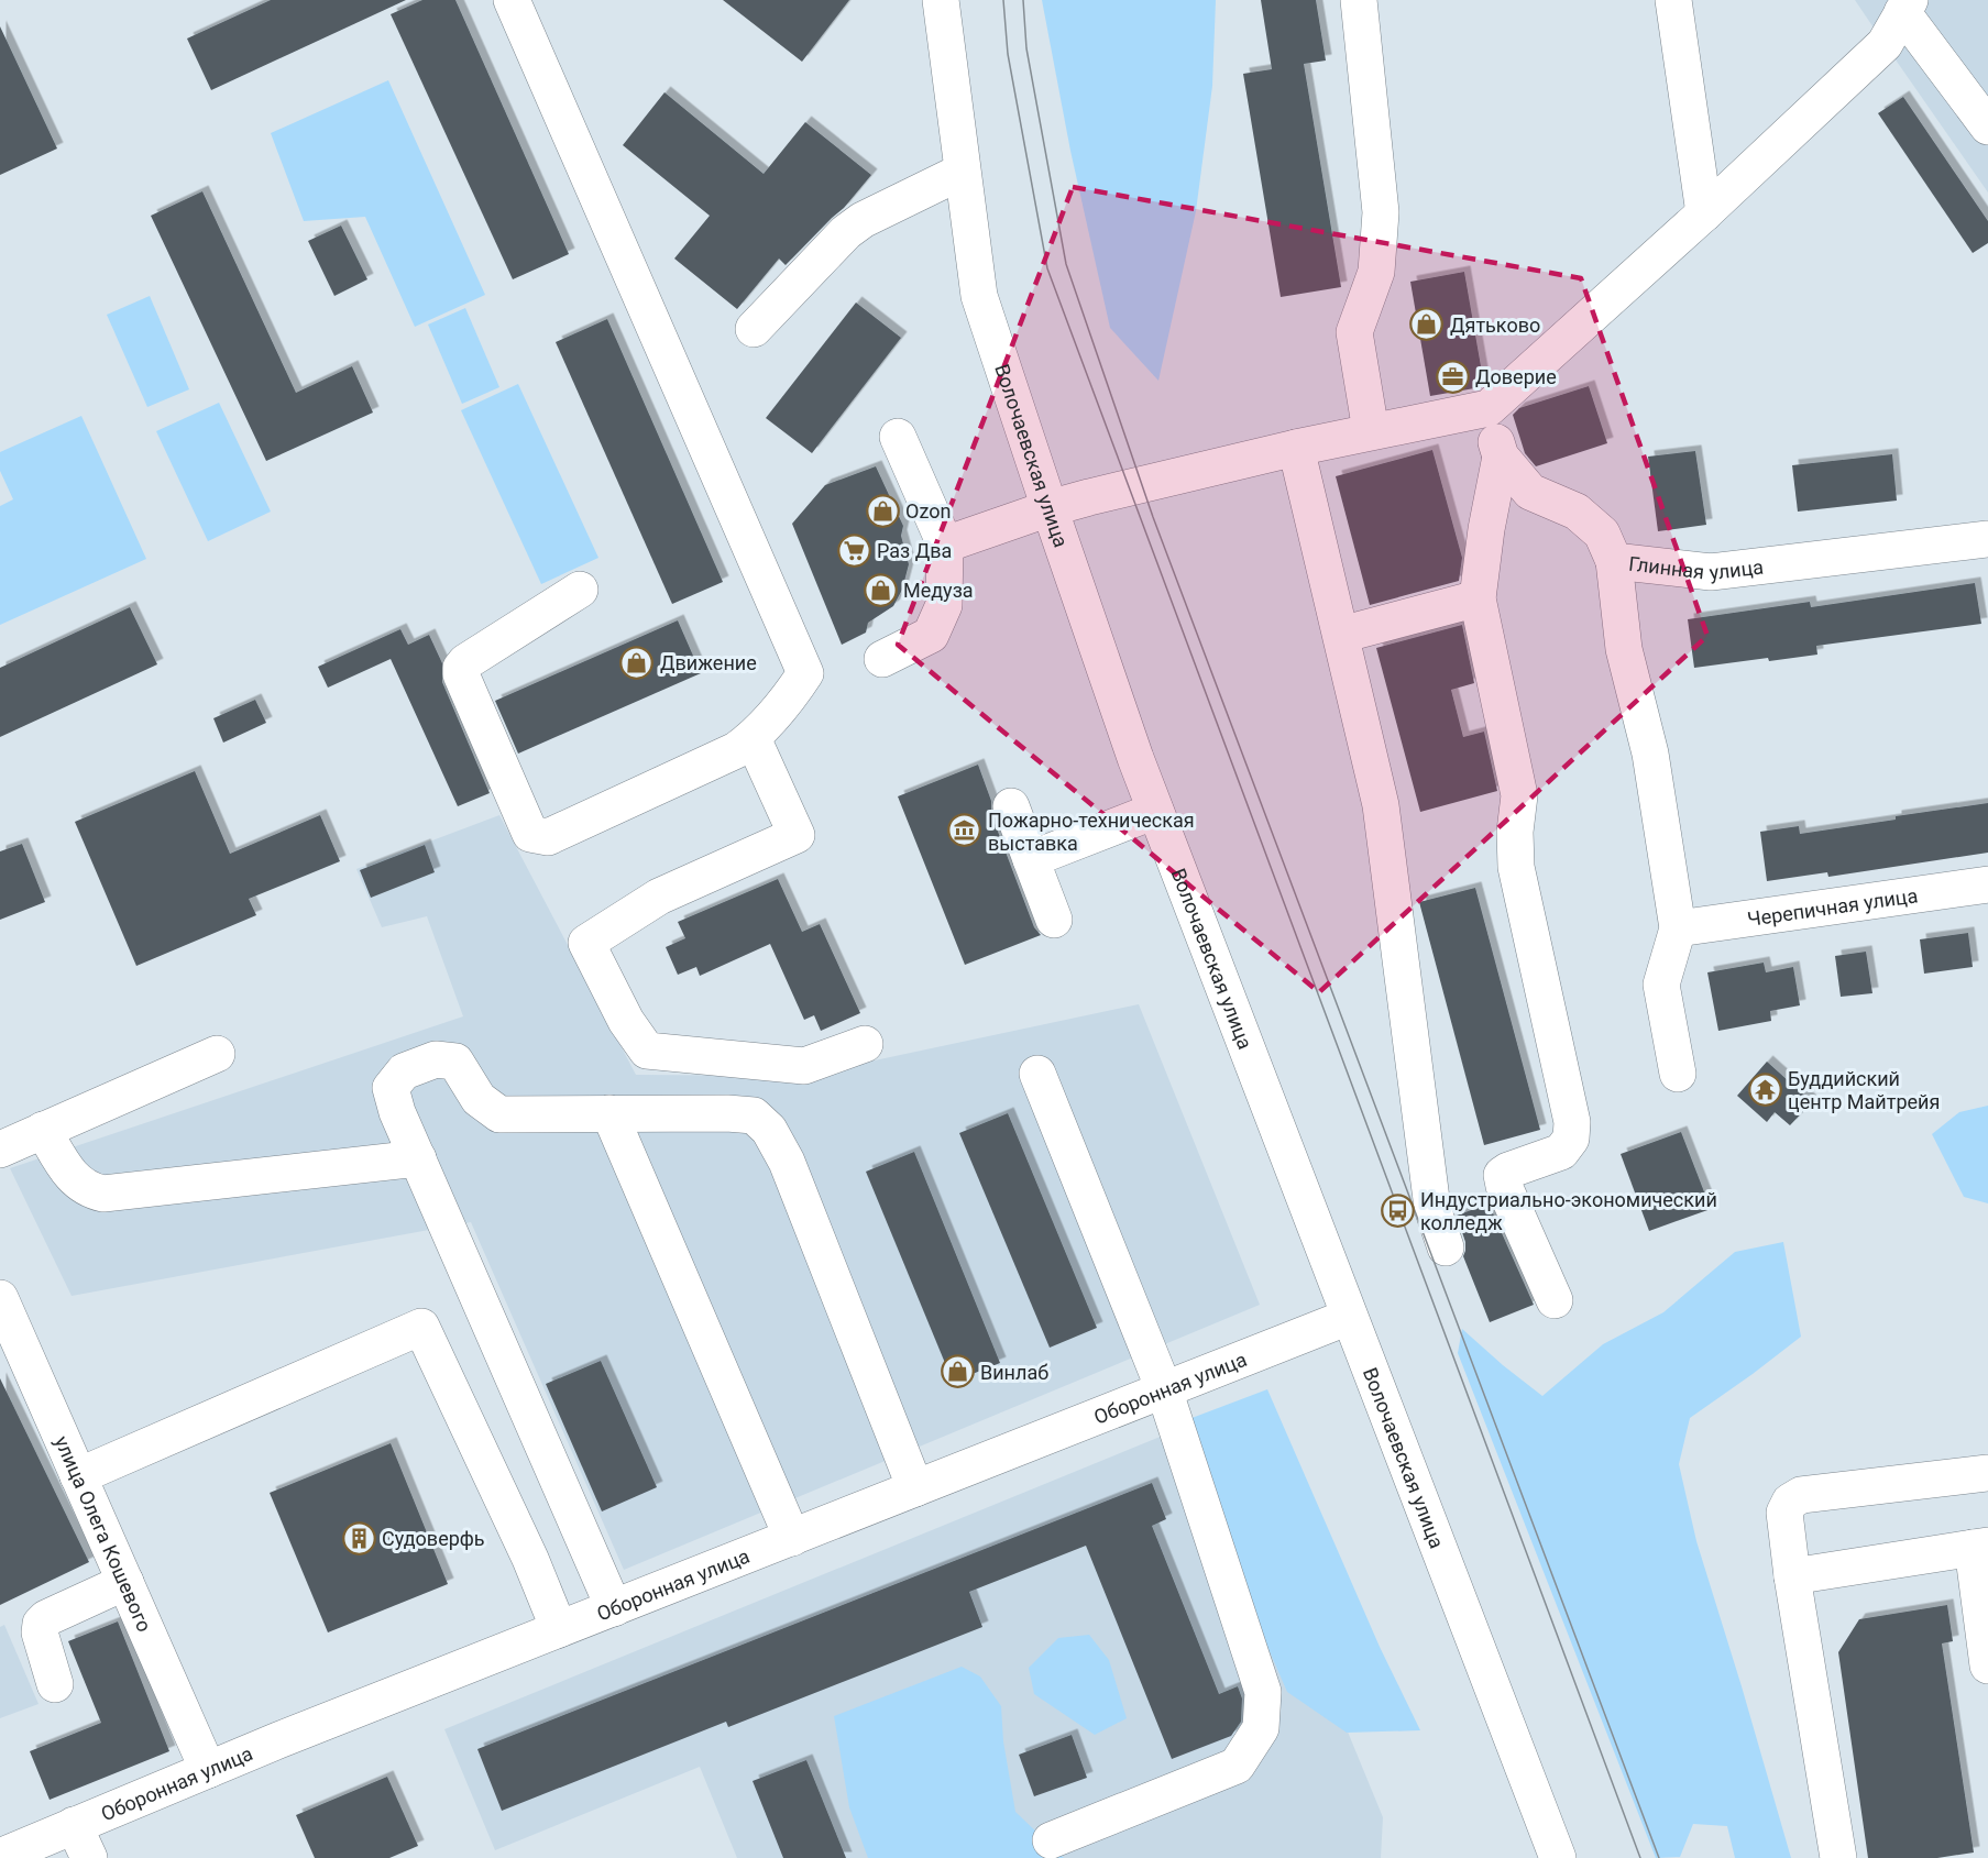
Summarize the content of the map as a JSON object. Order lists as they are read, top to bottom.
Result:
{
  "streets": {
    "street": [
      "Волочаевская улица",
      "Глинная улица",
      "Черепичная улица",
      "Оборонная улица",
      "улица Олега Кошевого"
    ]
  },
  "crossings": [
    ["Волочаевская улица", "Оборонная улица"],
    ["Оборонная улица", "улица Олега Кошевого"]
  ],
  "places": {
    "shop": [
      "Дятьково",
      "Ozon",
      "Медуза",
      "Движение",
      "Винлаб"
    ],
    "office": ["Доверие"],
    "supermarket": ["Раз Два"],
    "museum": ["Пожарно-техническая выставка"],
    "temple": ["Буддийский центр Майтрейя"],
    "bus stop": ["Индустриально-экономический колледж"],
    "building": ["Судоверфь"]
  }
}
